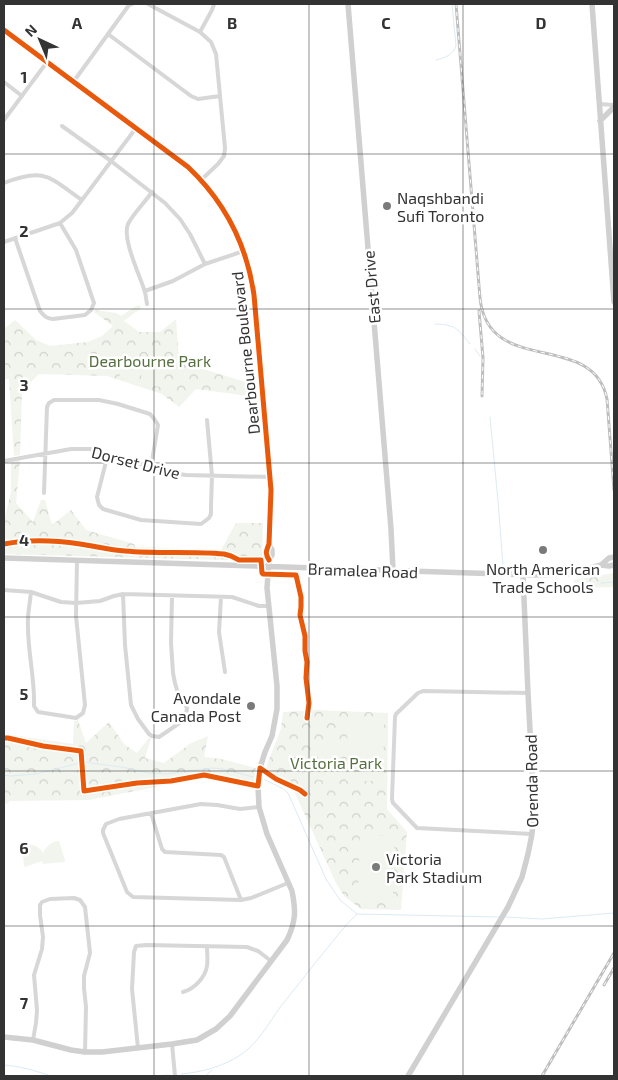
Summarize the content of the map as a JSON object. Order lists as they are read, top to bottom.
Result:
{
  "streets": {
    "street": [
      "East Drive",
      "Dearbourne Boulevard",
      "Dorset Drive",
      "Bramalea Road",
      "Orenda Road"
    ]
  },
  "crossings": [
    ["East Drive", "Bramalea Road"],
    ["Dearbourne Boulevard", "Dorset Drive"],
    ["Dearbourne Boulevard", "Bramalea Road"],
    ["Bramalea Road", "Orenda Road"]
  ],
  "parks": ["Dearbourne Park", "Victoria Park"],
  "places": [
    "Naqshbandi Sufi Toronto",
    "North American Trade Schools",
    "Avondale Canada Post",
    "Victoria Park Stadium"
  ],
  "north": "top left",
  "grid": {
    "columns": [
      "A",
      "B",
      "C",
      "D"
    ],
    "rows": [
      "1",
      "2",
      "3",
      "4",
      "5",
      "6",
      "7"
    ]
  }
}
